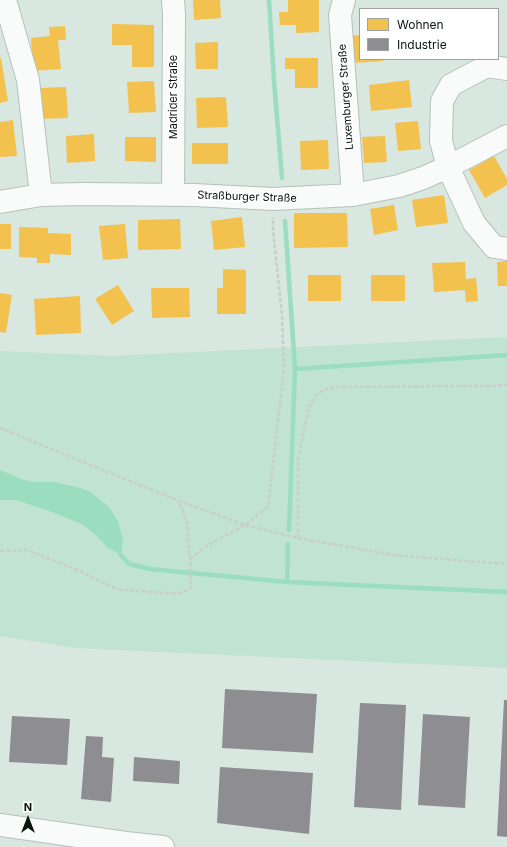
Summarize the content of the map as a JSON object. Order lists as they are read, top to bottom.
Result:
{
  "streets": {
    "street": ["Madrider Straße", "Luxemburger Straße", "Straßburger Straße"]
  },
  "crossings": [
    ["Madrider Straße", "Straßburger Straße"],
    ["Luxemburger Straße", "Straßburger Straße"]
  ],
  "legend": ["Wohnen", "Industrie"],
  "north": "top"
}
